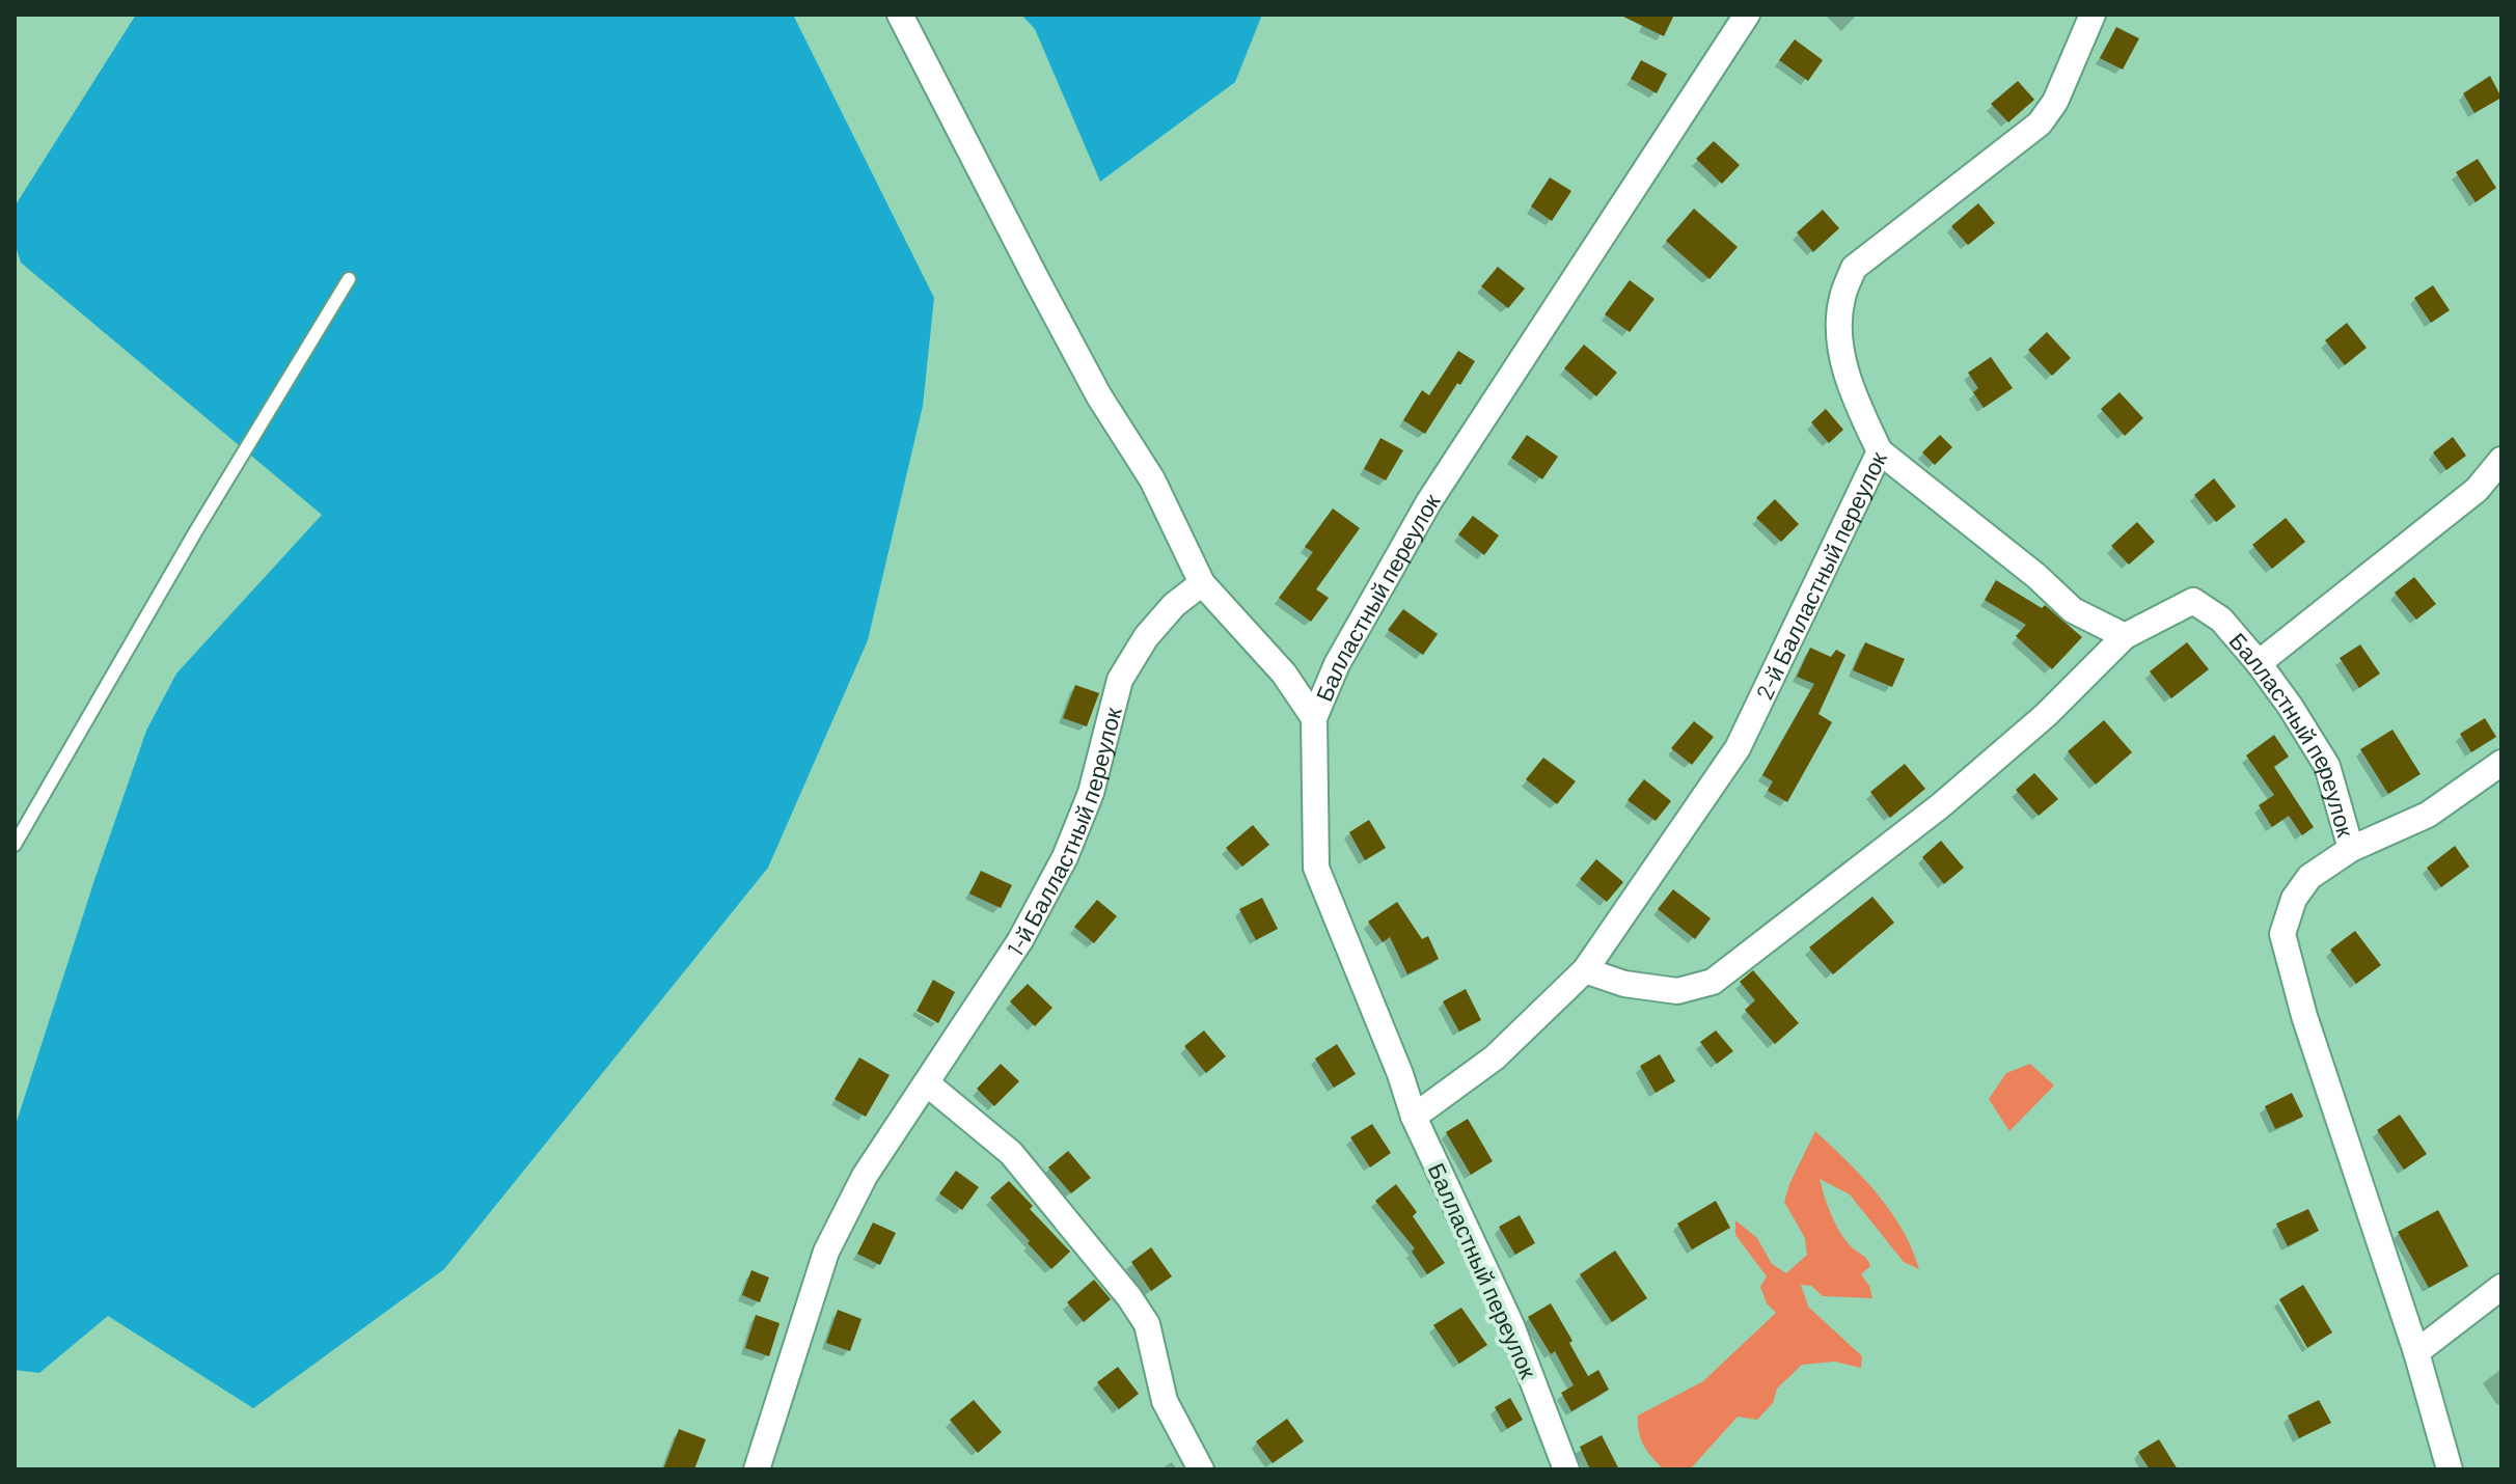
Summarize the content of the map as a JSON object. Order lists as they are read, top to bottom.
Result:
{
  "streets": {
    "street": ["2-й Балластный переулок", "Балластный переулок", "1-й Балластный переулок"]
  },
  "crossings": [
    ["2-й Балластный переулок", "Балластный переулок"]
  ]
}
